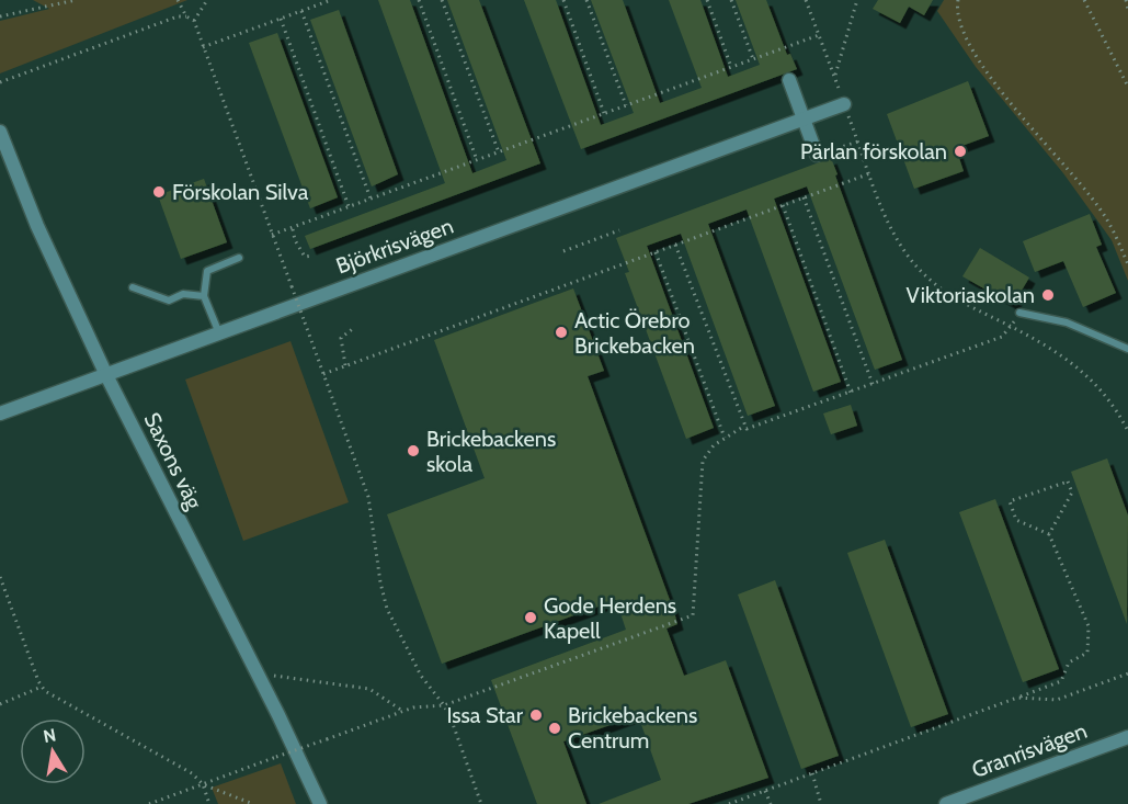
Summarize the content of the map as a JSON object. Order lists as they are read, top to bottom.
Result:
{
  "streets": {
    "street": ["Björkrisvägen", "Saxons väg", "Granrisvägen"]
  },
  "crossings": [
    ["Björkrisvägen", "Saxons väg"]
  ],
  "places": [
    "Pärlan förskolan",
    "Förskolan Silva",
    "Viktoriaskolan",
    "Actic Örebro Brickebacken",
    "Brickebackens skola",
    "Gode Herdens Kapell",
    "Issa Star",
    "Brickebackens Centrum"
  ],
  "north": "top"
}
